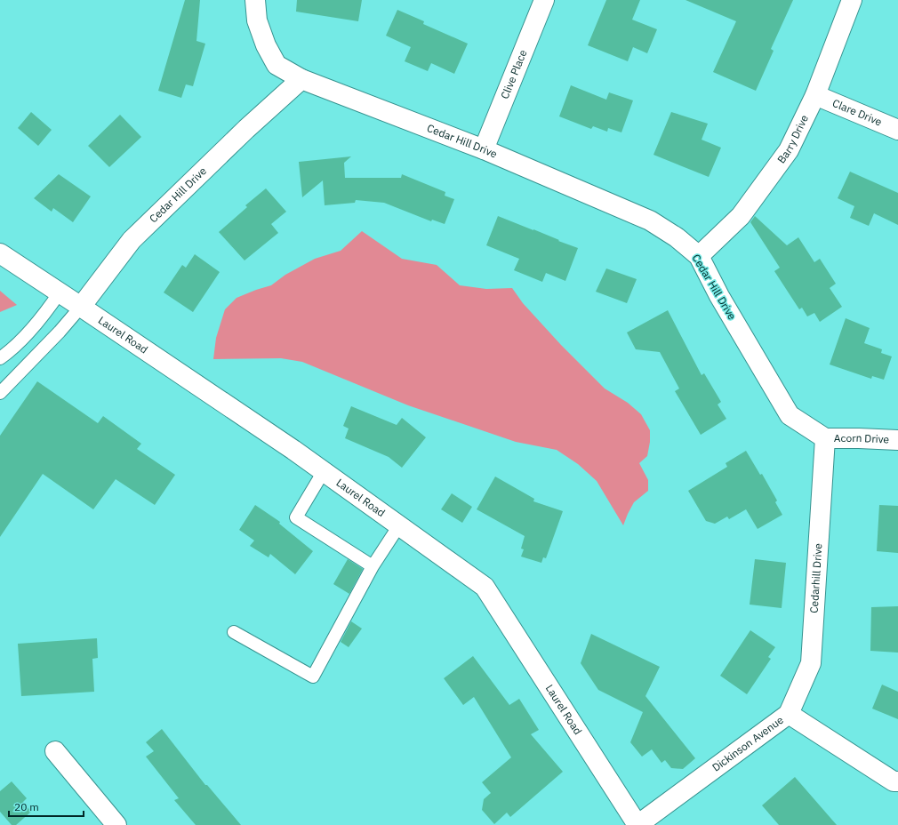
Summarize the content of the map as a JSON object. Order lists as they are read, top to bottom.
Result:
{
  "streets": {
    "street": [
      "Clive Place",
      "Clare Drive",
      "Barry Drive",
      "Cedar Hill Drive",
      "Laurel Road",
      "Acorn Drive",
      "Cedarhill Drive",
      "Dickinson Avenue"
    ]
  },
  "crossings": [
    ["Clive Place", "Cedar Hill Drive"],
    ["Clare Drive", "Barry Drive"],
    ["Barry Drive", "Cedar Hill Drive"],
    ["Cedar Hill Drive", "Laurel Road"],
    ["Cedar Hill Drive", "Acorn Drive"],
    ["Cedar Hill Drive", "Cedarhill Drive"],
    ["Laurel Road", "Dickinson Avenue"],
    ["Acorn Drive", "Cedarhill Drive"],
    ["Cedarhill Drive", "Dickinson Avenue"]
  ],
  "scale_bar": "20 m"
}
